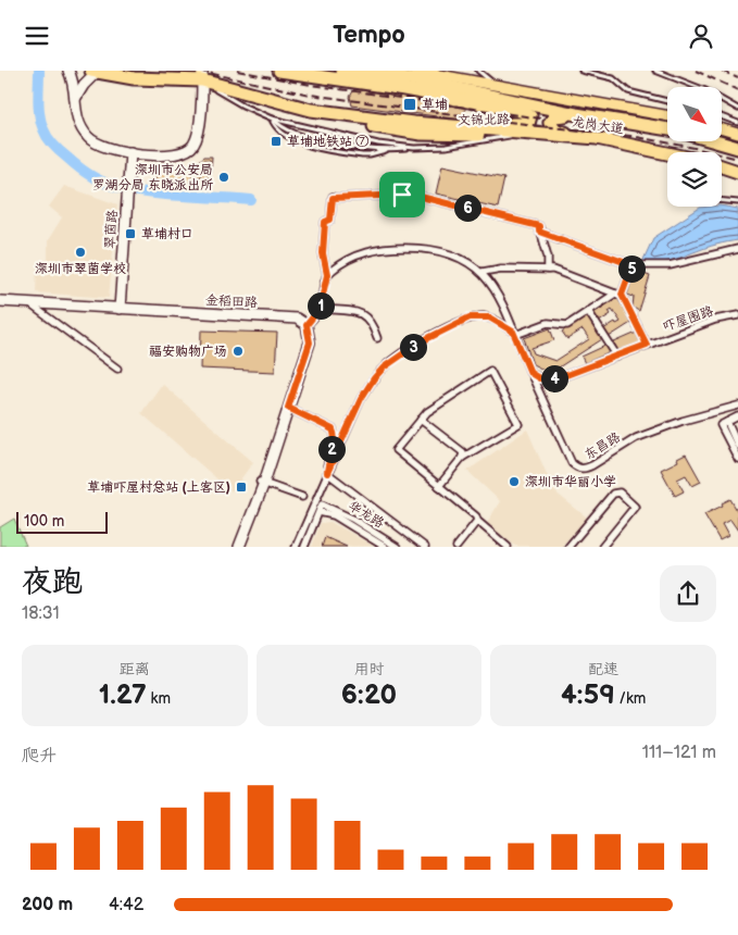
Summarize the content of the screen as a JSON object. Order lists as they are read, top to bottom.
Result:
{
  "streets": {
    "highway": ["文锦北路", "龙岗大道"],
    "street": [
      "翠茵路",
      "金稻田路",
      "吓屋围路",
      "东昌路",
      "华龙路"
    ]
  },
  "crossings": [
    ["文锦北路", "龙岗大道"],
    ["翠茵路", "金稻田路"],
    ["吓屋围路", "东昌路"]
  ],
  "places": {
    "transit": [
      "草埔",
      "草埔地铁站 ⑦",
      "草埔村口",
      "草埔吓屋村总站 (上客区)"
    ],
    "other": [
      "深圳市公安局 罗湖分局 东晓派出所",
      "深圳市翠菌学校",
      "福安购物广场",
      "深圳市华丽小学"
    ]
  },
  "scale_bar": "100 m",
  "north": "bottom right",
  "page": {
    "header": "Tempo",
    "pins": [
      "6",
      "5",
      "1",
      "3",
      "4",
      "2"
    ],
    "scale": "100 m",
    "heading": ["夜跑", "18:31"],
    "stats": [
      ["距离", "1.27 km"],
      ["用时", "6:20"],
      ["配速", "4:59 /km"]
    ],
    "chart": ["爬升", "111–121 m"],
    "list": [
      {
        "name": "200 m",
        "note": "4:42"
      }
    ]
  }
}
